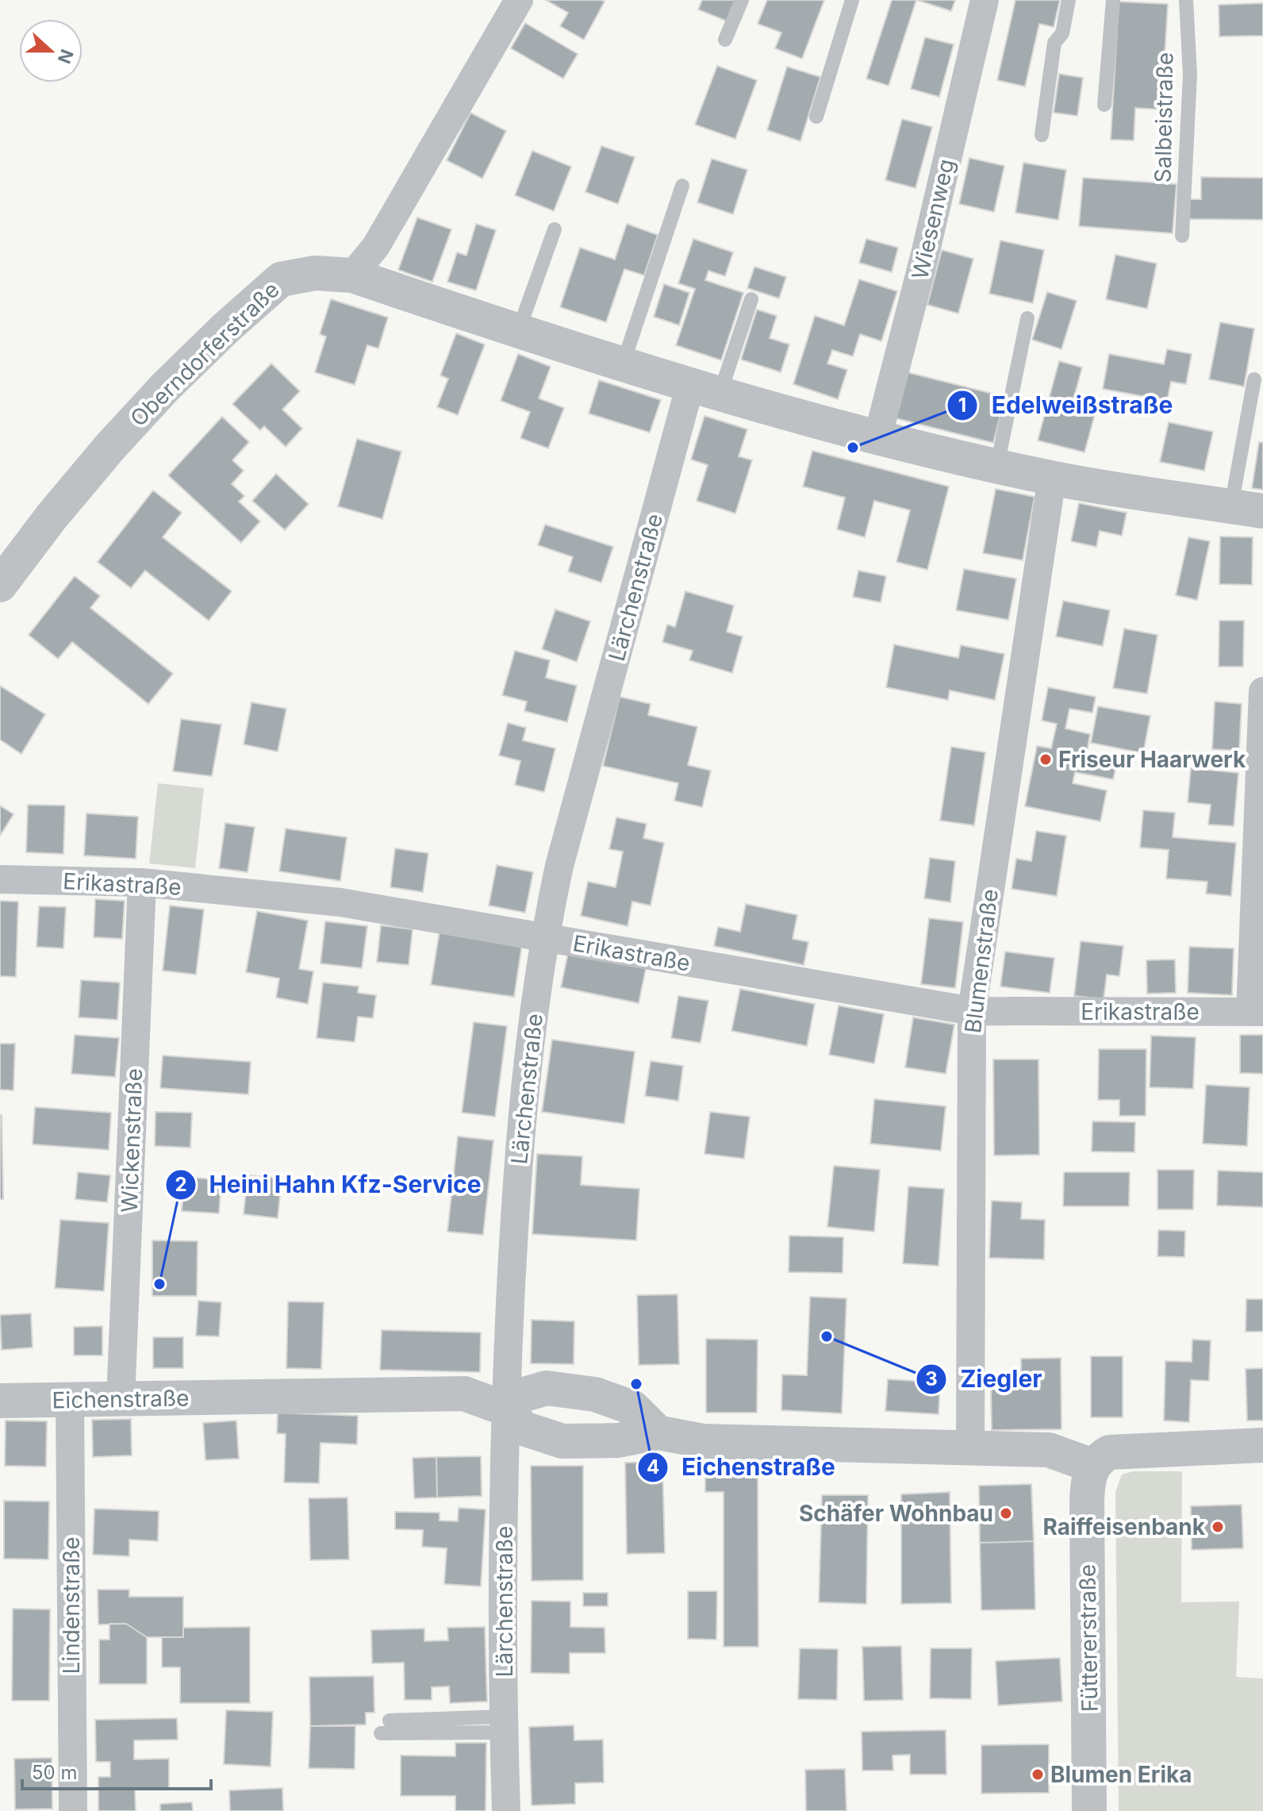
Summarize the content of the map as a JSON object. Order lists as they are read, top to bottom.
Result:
{
  "streets": {
    "street": [
      "Wiesenweg",
      "Oberndorferstraße",
      "Lärchenstraße",
      "Erikastraße",
      "Blumenstraße",
      "Wickenstraße",
      "Eichenstraße",
      "Lindenstraße",
      "Füttererstraße"
    ],
    "lane": ["Salbeistraße"]
  },
  "crossings": [
    ["Wiesenweg", "Oberndorferstraße"],
    ["Oberndorferstraße", "Lärchenstraße"],
    ["Oberndorferstraße", "Blumenstraße"],
    ["Lärchenstraße", "Erikastraße"],
    ["Lärchenstraße", "Eichenstraße"],
    ["Erikastraße", "Blumenstraße"],
    ["Erikastraße", "Wickenstraße"],
    ["Blumenstraße", "Eichenstraße"],
    ["Wickenstraße", "Eichenstraße"],
    ["Eichenstraße", "Lindenstraße"],
    ["Eichenstraße", "Füttererstraße"]
  ],
  "places": [
    "Edelweißstraße",
    "Friseur Haarwerk",
    "Heini Hahn Kfz-Service",
    "Ziegler",
    "Eichenstraße",
    "Schäfer Wohnbau",
    "Raiffeisenbank",
    "Blumen Erika"
  ],
  "scale_bar": "50 m",
  "north": "right"
}
